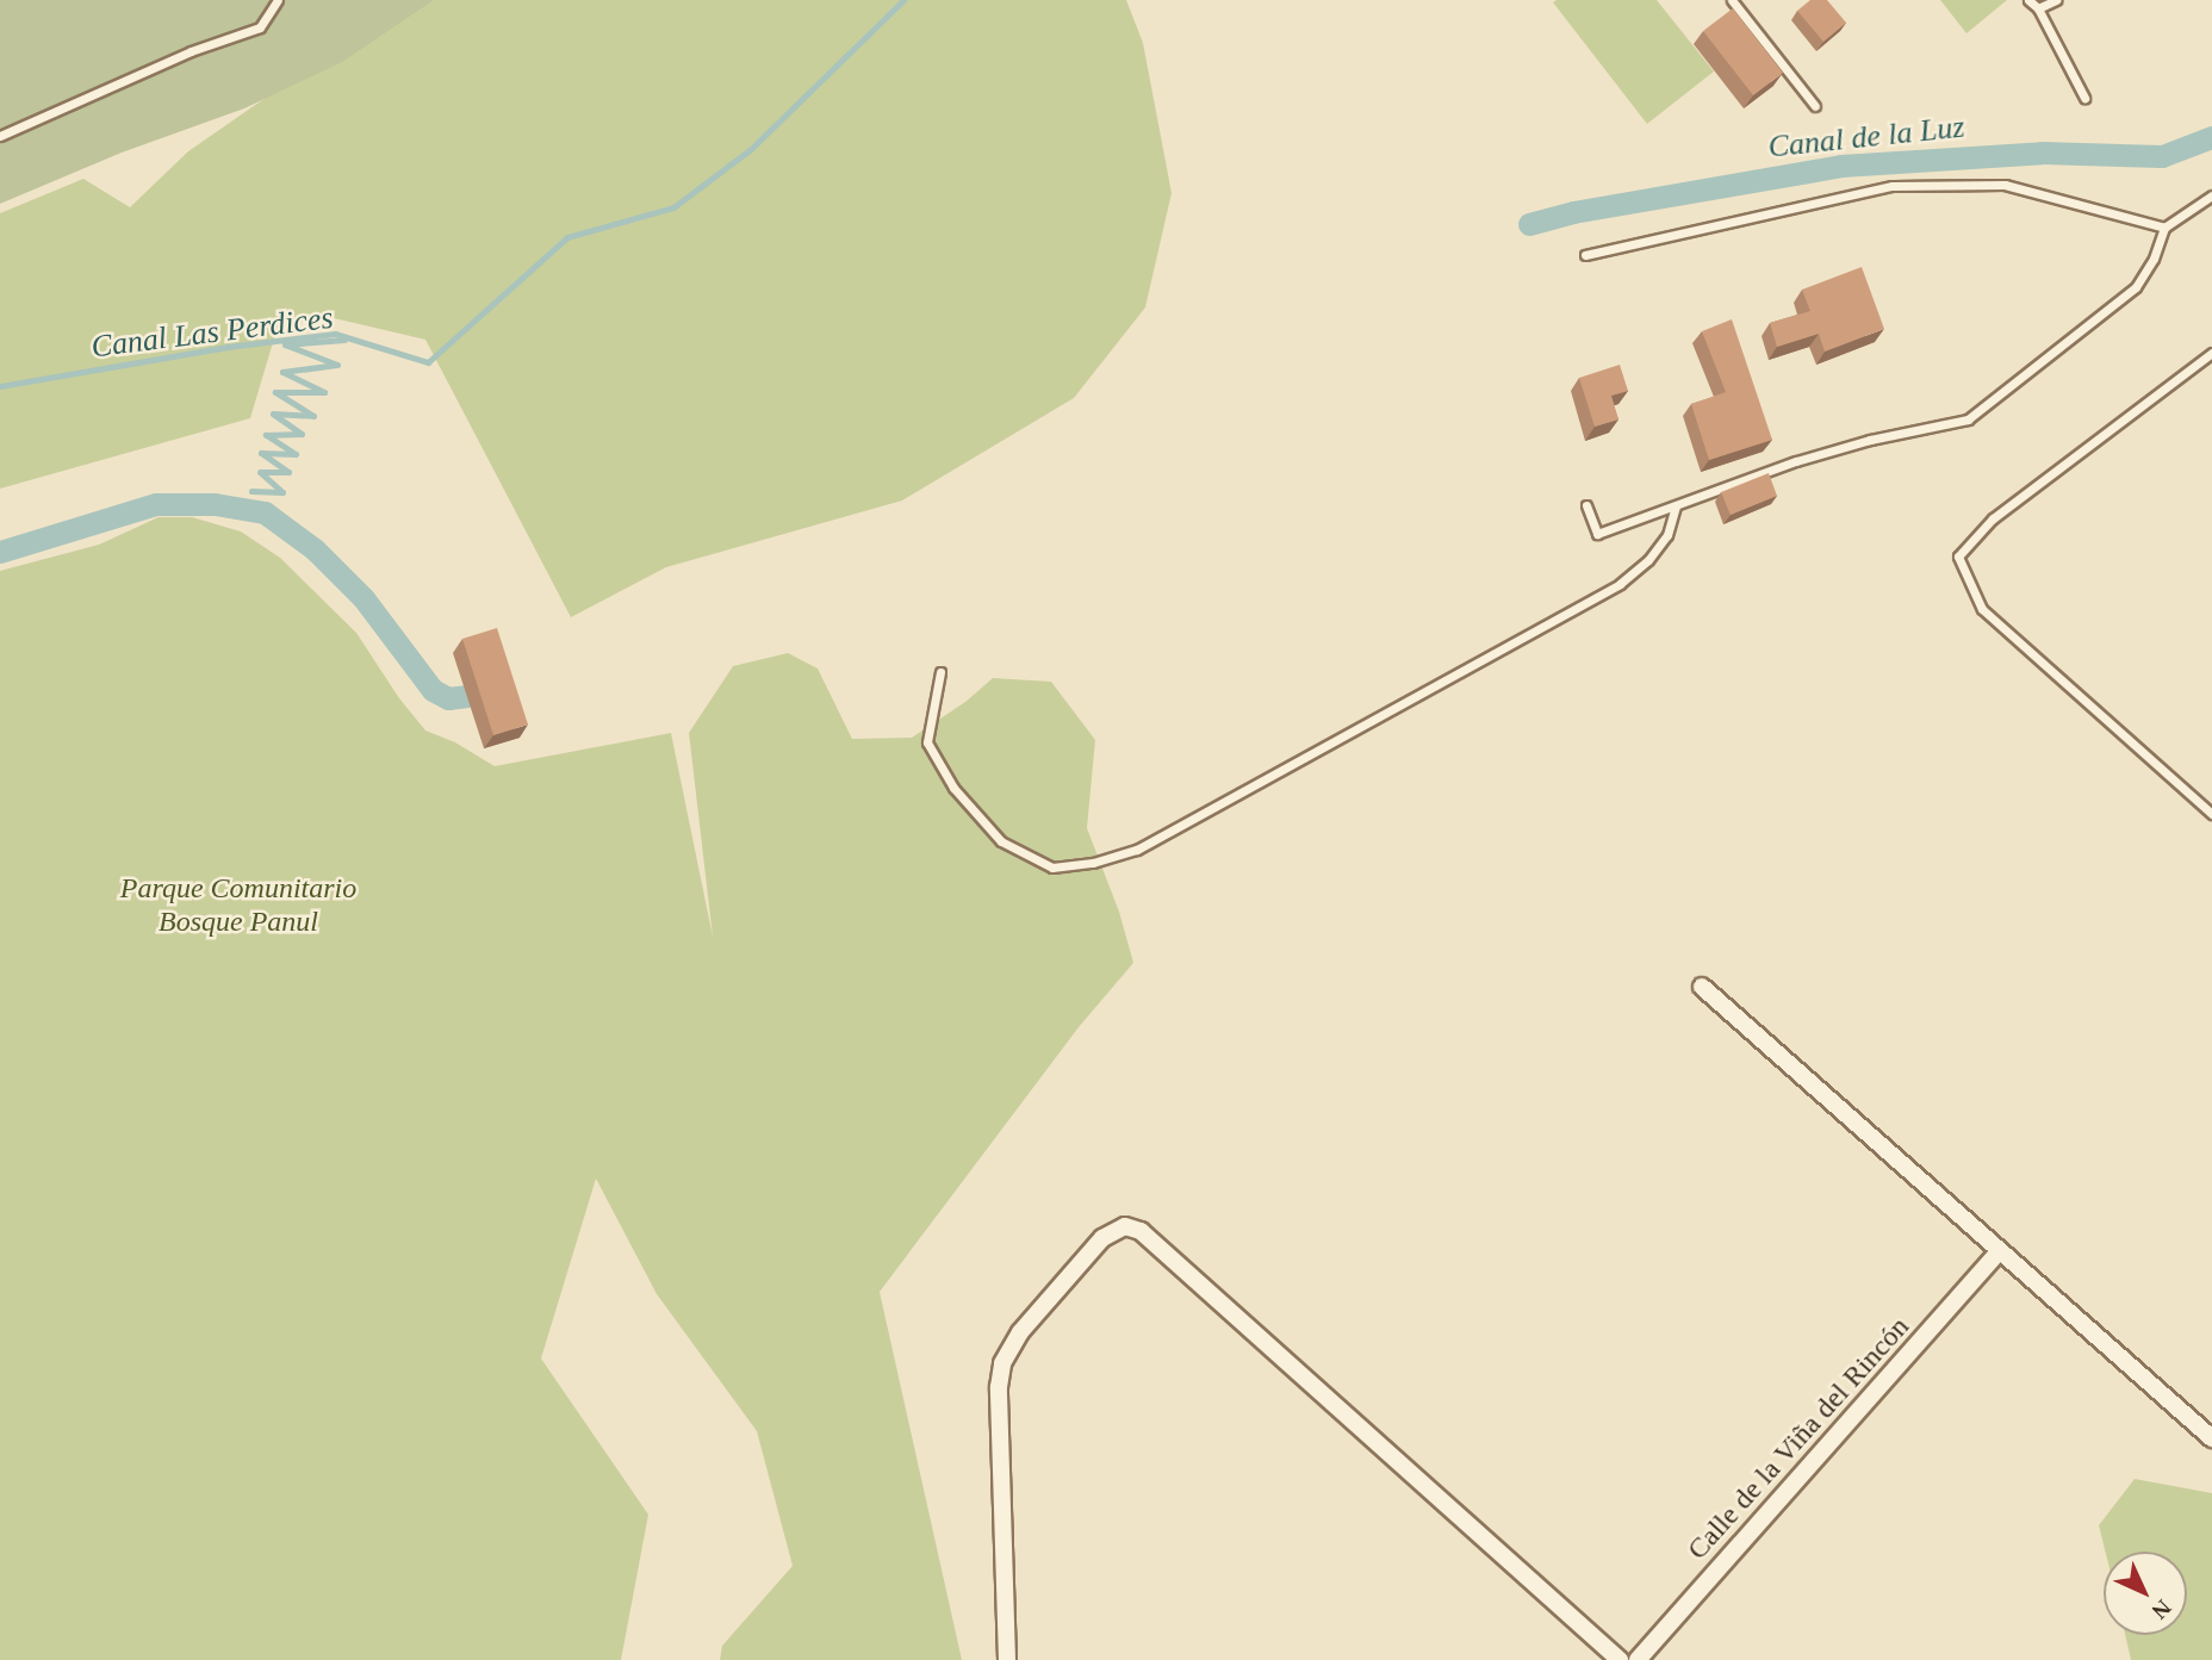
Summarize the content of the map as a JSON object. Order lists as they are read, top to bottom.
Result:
{
  "streets": {
    "street": ["Calle de la Viña del Rincón"]
  },
  "water": ["Canal de la Luz", "Canal Las Perdices"],
  "parks": ["Parque Comunitario Bosque Panul"],
  "north": "bottom right"
}
